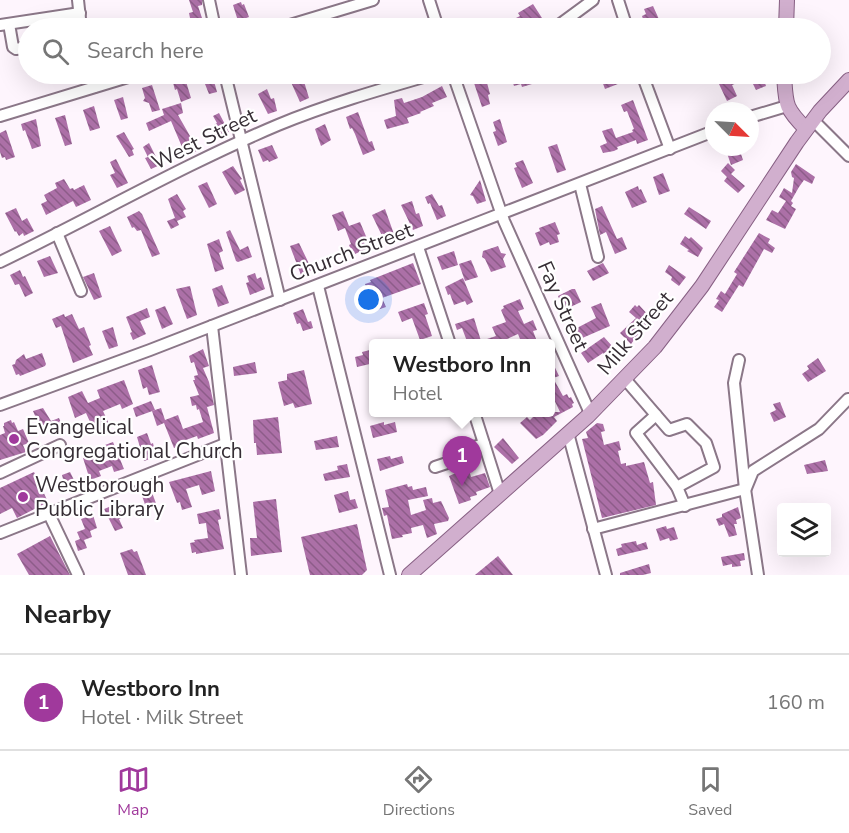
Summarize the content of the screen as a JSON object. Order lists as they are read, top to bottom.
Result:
{
  "streets": {
    "main road": ["Milk Street"],
    "street": ["West Street", "Church Street", "Fay Street"]
  },
  "crossings": [
    ["Church Street", "Fay Street"],
    ["Fay Street", "Milk Street"]
  ],
  "places": ["Evangelical Congregational Church", "Westborough Public Library"],
  "north": "bottom right",
  "page": {
    "search": "Search here",
    "popup": ["Westboro Inn", "Hotel"],
    "pins": "1",
    "heading": "Nearby",
    "list": [
      {
        "mark": "1",
        "name": "Westboro Inn",
        "note": "Hotel · Milk Street",
        "value": "160 m"
      }
    ],
    "nav": ["Map", "Directions", "Saved"]
  }
}
